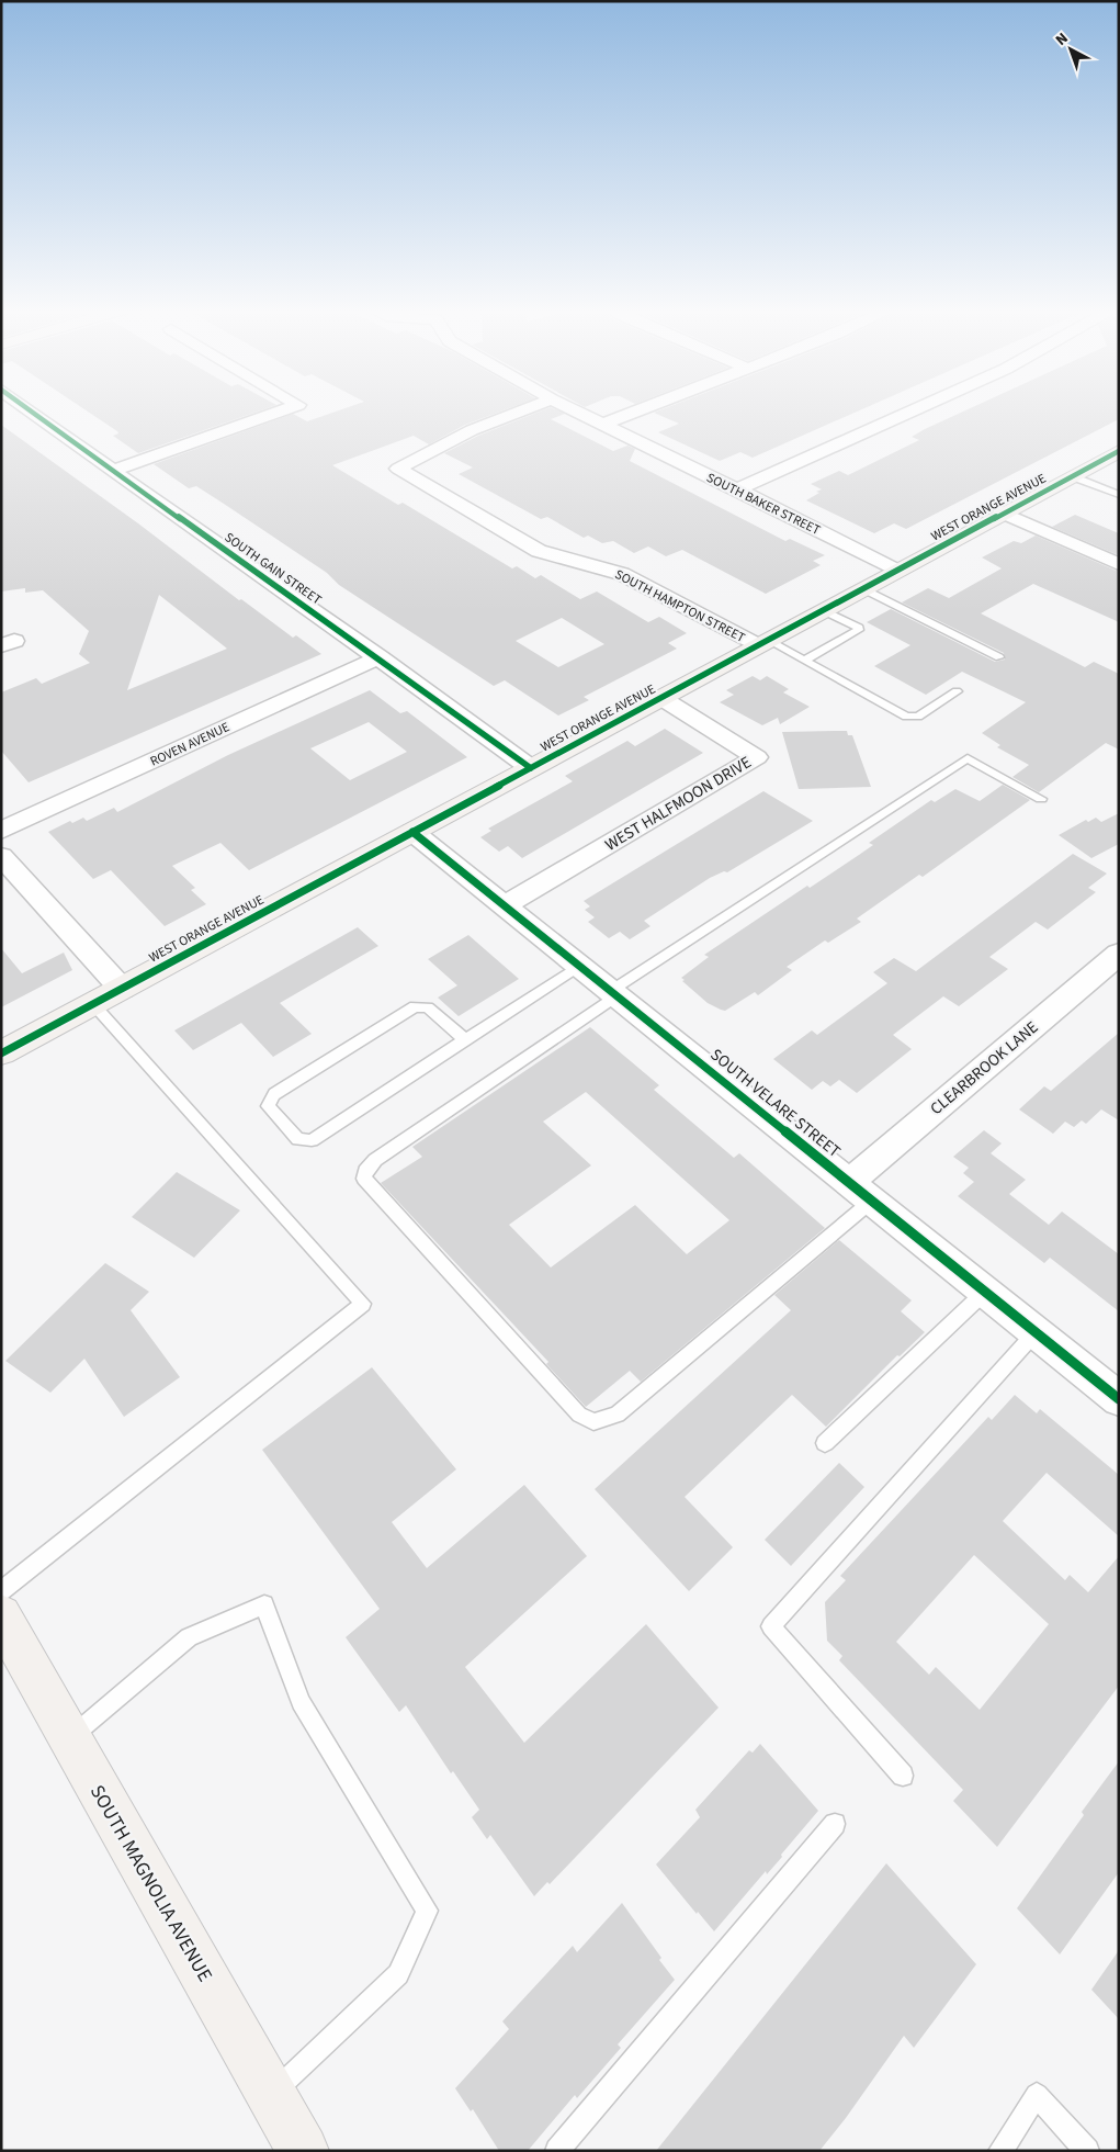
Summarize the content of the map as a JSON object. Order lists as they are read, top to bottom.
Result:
{
  "streets": {
    "street": [
      "SOUTH BAKER STREET",
      "WEST ORANGE AVENUE",
      "SOUTH GAIN STREET",
      "SOUTH HAMPTON STREET",
      "ROVEN AVENUE",
      "WEST HALFMOON DRIVE",
      "CLEARBROOK LANE",
      "SOUTH VELARE STREET",
      "SOUTH MAGNOLIA AVENUE"
    ]
  },
  "crossings": [
    ["SOUTH BAKER STREET", "WEST ORANGE AVENUE"],
    ["WEST ORANGE AVENUE", "SOUTH GAIN STREET"],
    ["WEST ORANGE AVENUE", "SOUTH HAMPTON STREET"],
    ["WEST ORANGE AVENUE", "WEST HALFMOON DRIVE"],
    ["WEST ORANGE AVENUE", "SOUTH VELARE STREET"],
    ["SOUTH GAIN STREET", "ROVEN AVENUE"],
    ["WEST HALFMOON DRIVE", "SOUTH VELARE STREET"],
    ["CLEARBROOK LANE", "SOUTH VELARE STREET"]
  ],
  "north": "top left"
}
